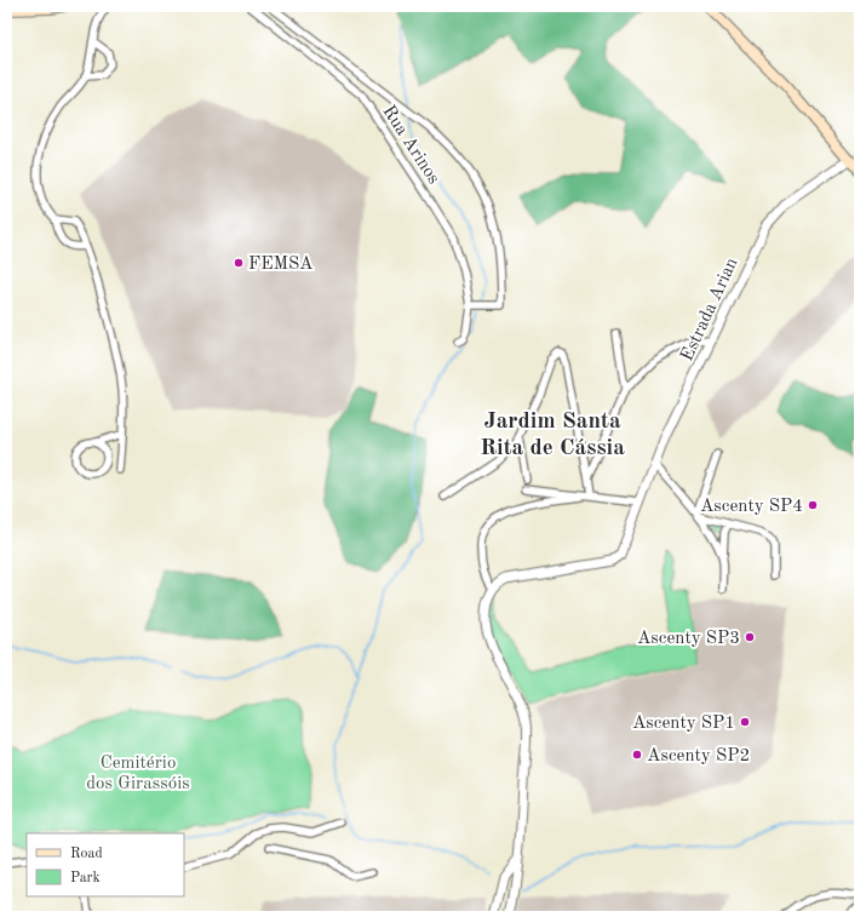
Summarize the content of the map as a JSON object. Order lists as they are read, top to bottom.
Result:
{
  "streets": {
    "street": ["Rua Arinos", "Estrada Arian"]
  },
  "districts": ["Jardim Santa Rita de Cássia"],
  "parks": ["Cemitério dos Girassóis"],
  "places": [
    "FEMSA",
    "Ascenty SP4",
    "Ascenty SP3",
    "Ascenty SP1",
    "Ascenty SP2"
  ],
  "legend": ["Road", "Park"]
}
